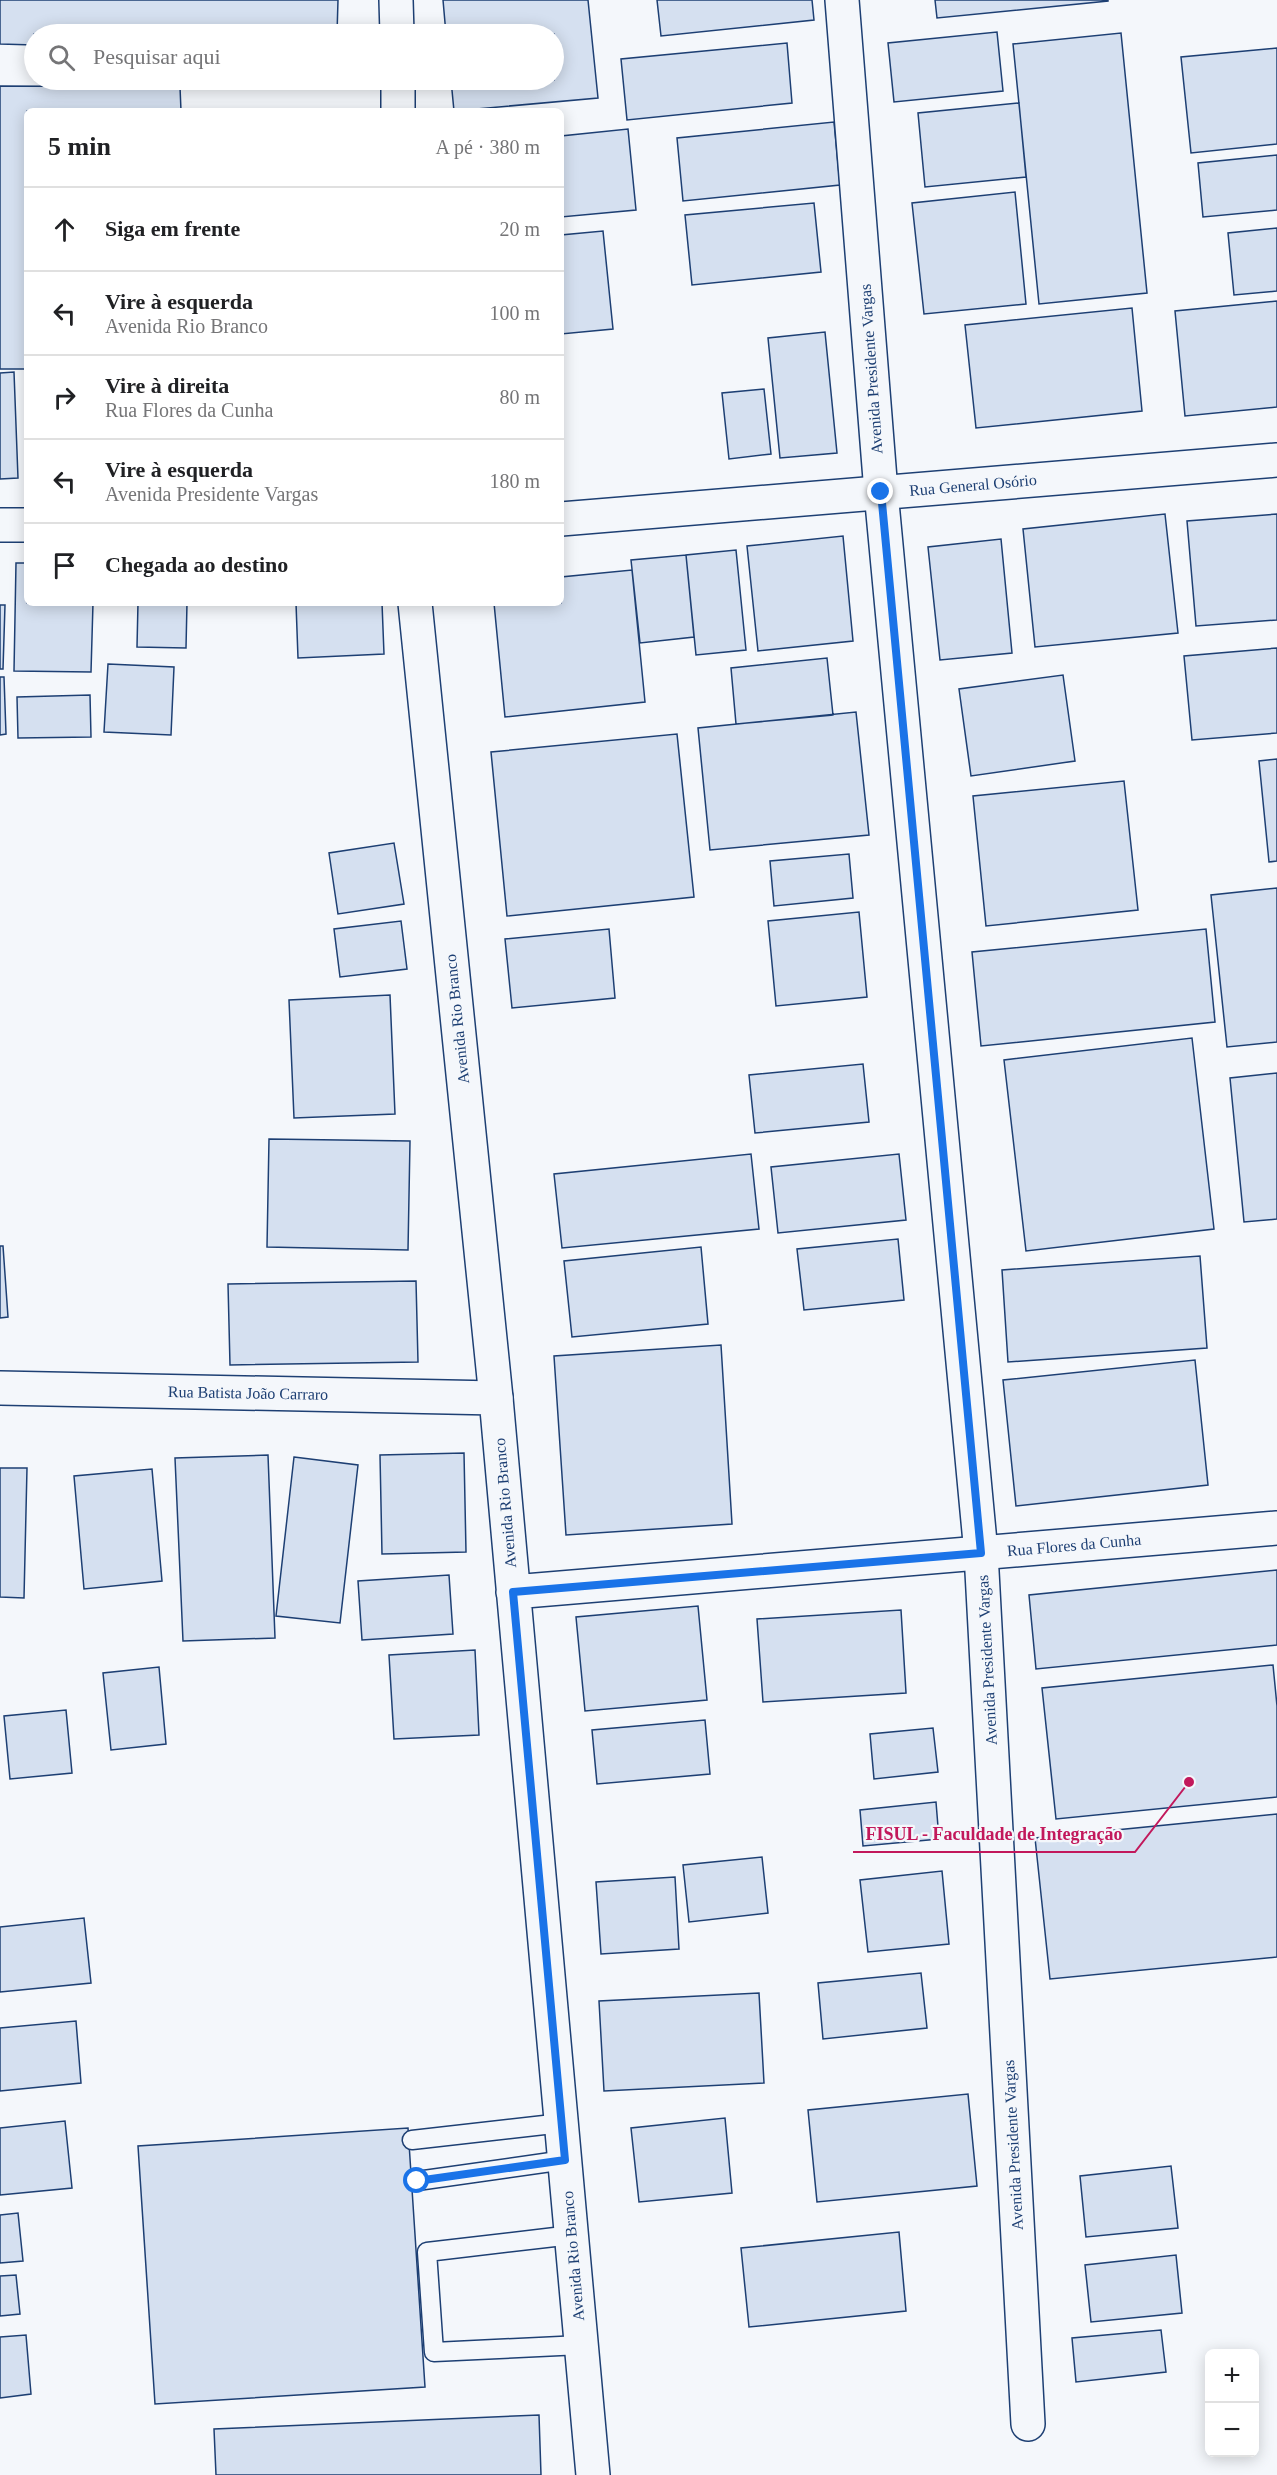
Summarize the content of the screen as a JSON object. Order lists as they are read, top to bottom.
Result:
{
  "streets": {
    "street": [
      "Avenida Presidente Vargas",
      "Rua General Osório",
      "Avenida Rio Branco",
      "Rua Batista João Carraro",
      "Rua Flores da Cunha"
    ]
  },
  "crossings": [
    ["Avenida Presidente Vargas", "Rua General Osório"],
    ["Avenida Presidente Vargas", "Rua Flores da Cunha"],
    ["Avenida Rio Branco", "Rua Batista João Carraro"],
    ["Avenida Rio Branco", "Rua Flores da Cunha"]
  ],
  "places": ["FISUL - Faculdade de Integração"],
  "page": {
    "search": "Pesquisar aqui",
    "heading": ["5 min", "A pé · 380 m"],
    "list": [
      ["Siga em frente", "20 m"],
      ["Vire à esquerda", "Avenida Rio Branco", "100 m"],
      ["Vire à direita", "Rua Flores da Cunha", "80 m"],
      ["Vire à esquerda", "Avenida Presidente Vargas", "180 m"],
      "Chegada ao destino"
    ],
    "map_buttons": ["+", "−"]
  }
}
